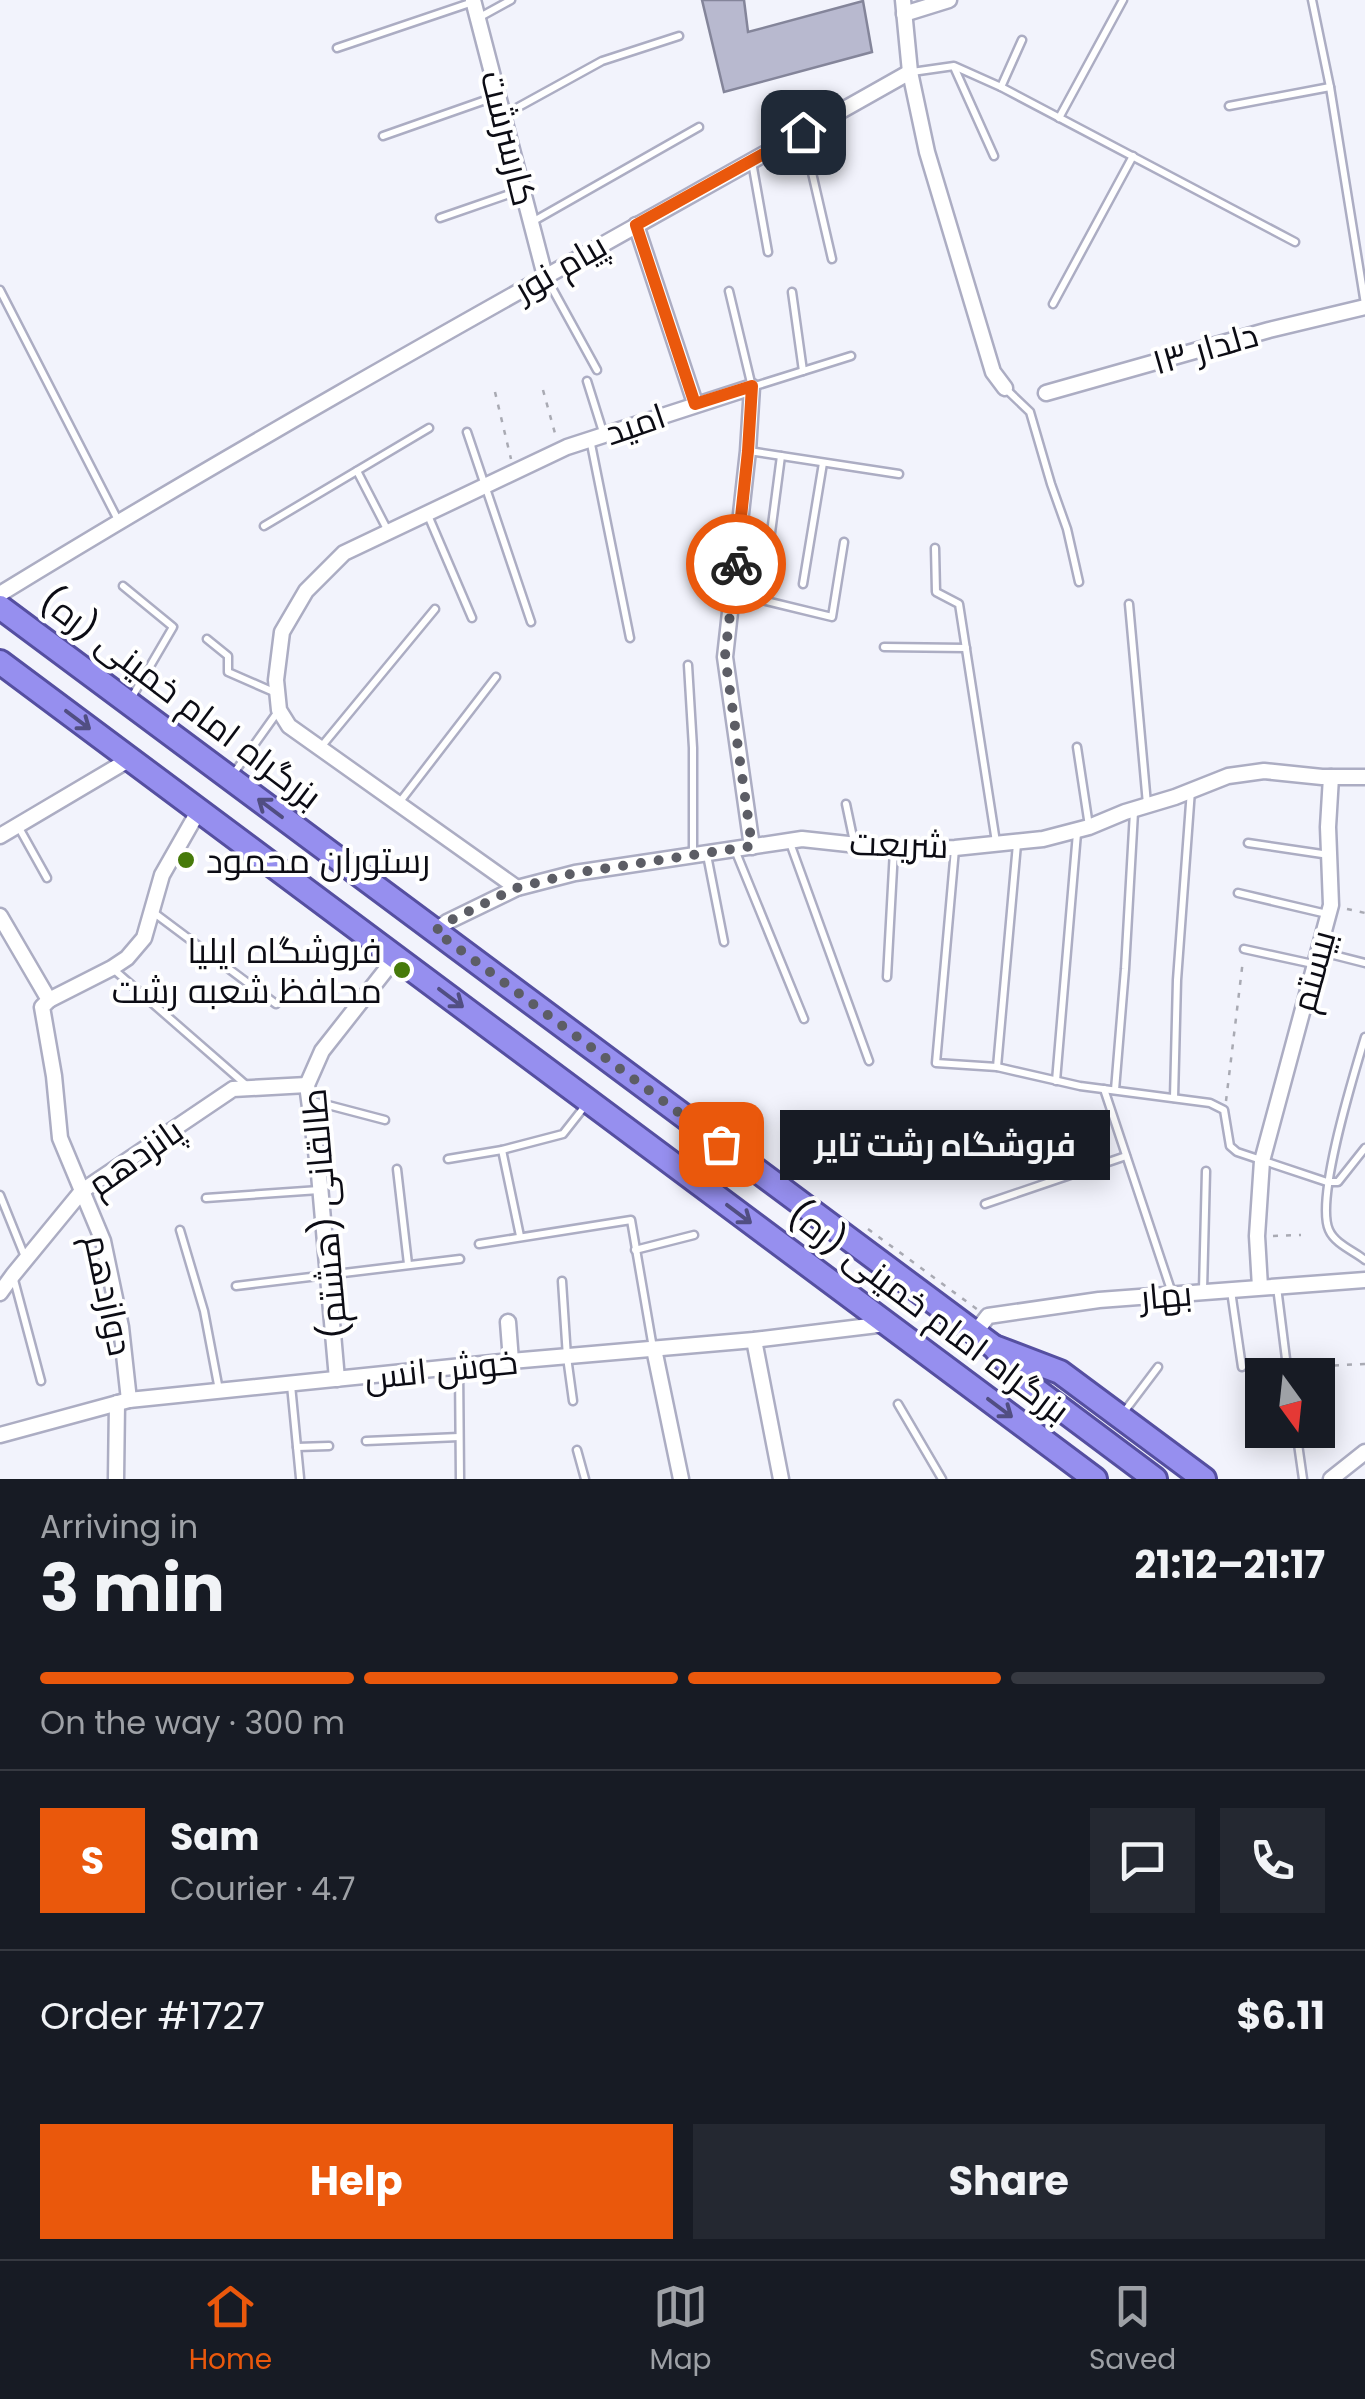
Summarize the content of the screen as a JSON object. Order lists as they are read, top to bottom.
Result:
{
  "streets": {
    "highway": ["بزرگراه امام خمینی (ره)"],
    "street": [
      "کارسرشت",
      "پیام نور",
      "دلدار ۱۳",
      "امید",
      "شریعت",
      "بیستم",
      "پانزدهم",
      "طالقانی (هشتم)",
      "دوازدهم",
      "بهار",
      "خوش انس"
    ]
  },
  "crossings": [
    ["کارسرشت", "پیام نور"],
    ["بزرگراه امام خمینی (ره)", "شریعت"],
    ["بزرگراه امام خمینی (ره)", "طالقانی (هشتم)"],
    ["بزرگراه امام خمینی (ره)", "بهار"],
    ["بزرگراه امام خمینی (ره)", "خوش انس"],
    ["شریعت", "بیستم"],
    ["بیستم", "بهار"],
    ["پانزدهم", "طالقانی (هشتم)"],
    ["پانزدهم", "دوازدهم"],
    ["طالقانی (هشتم)", "خوش انس"],
    ["دوازدهم", "خوش انس"]
  ],
  "places": ["رستوران محمود", "فروشگاه ایلیا محافظ شعبه رشت", "فروشگاه رشت تاير"],
  "north": "bottom",
  "page": {
    "bubble": "فروشگاه رشت تاير",
    "heading": ["3 min", "Arriving in", "21:12–21:17"],
    "panel": [
      "Sam",
      "Courier · 4.7",
      "Order #1727",
      "$6.11"
    ],
    "bar": "On the way · 300 m",
    "round": "S",
    "buttons": ["Help", "Share"],
    "tabs": ["Home", "Map", "Saved"]
  }
}
